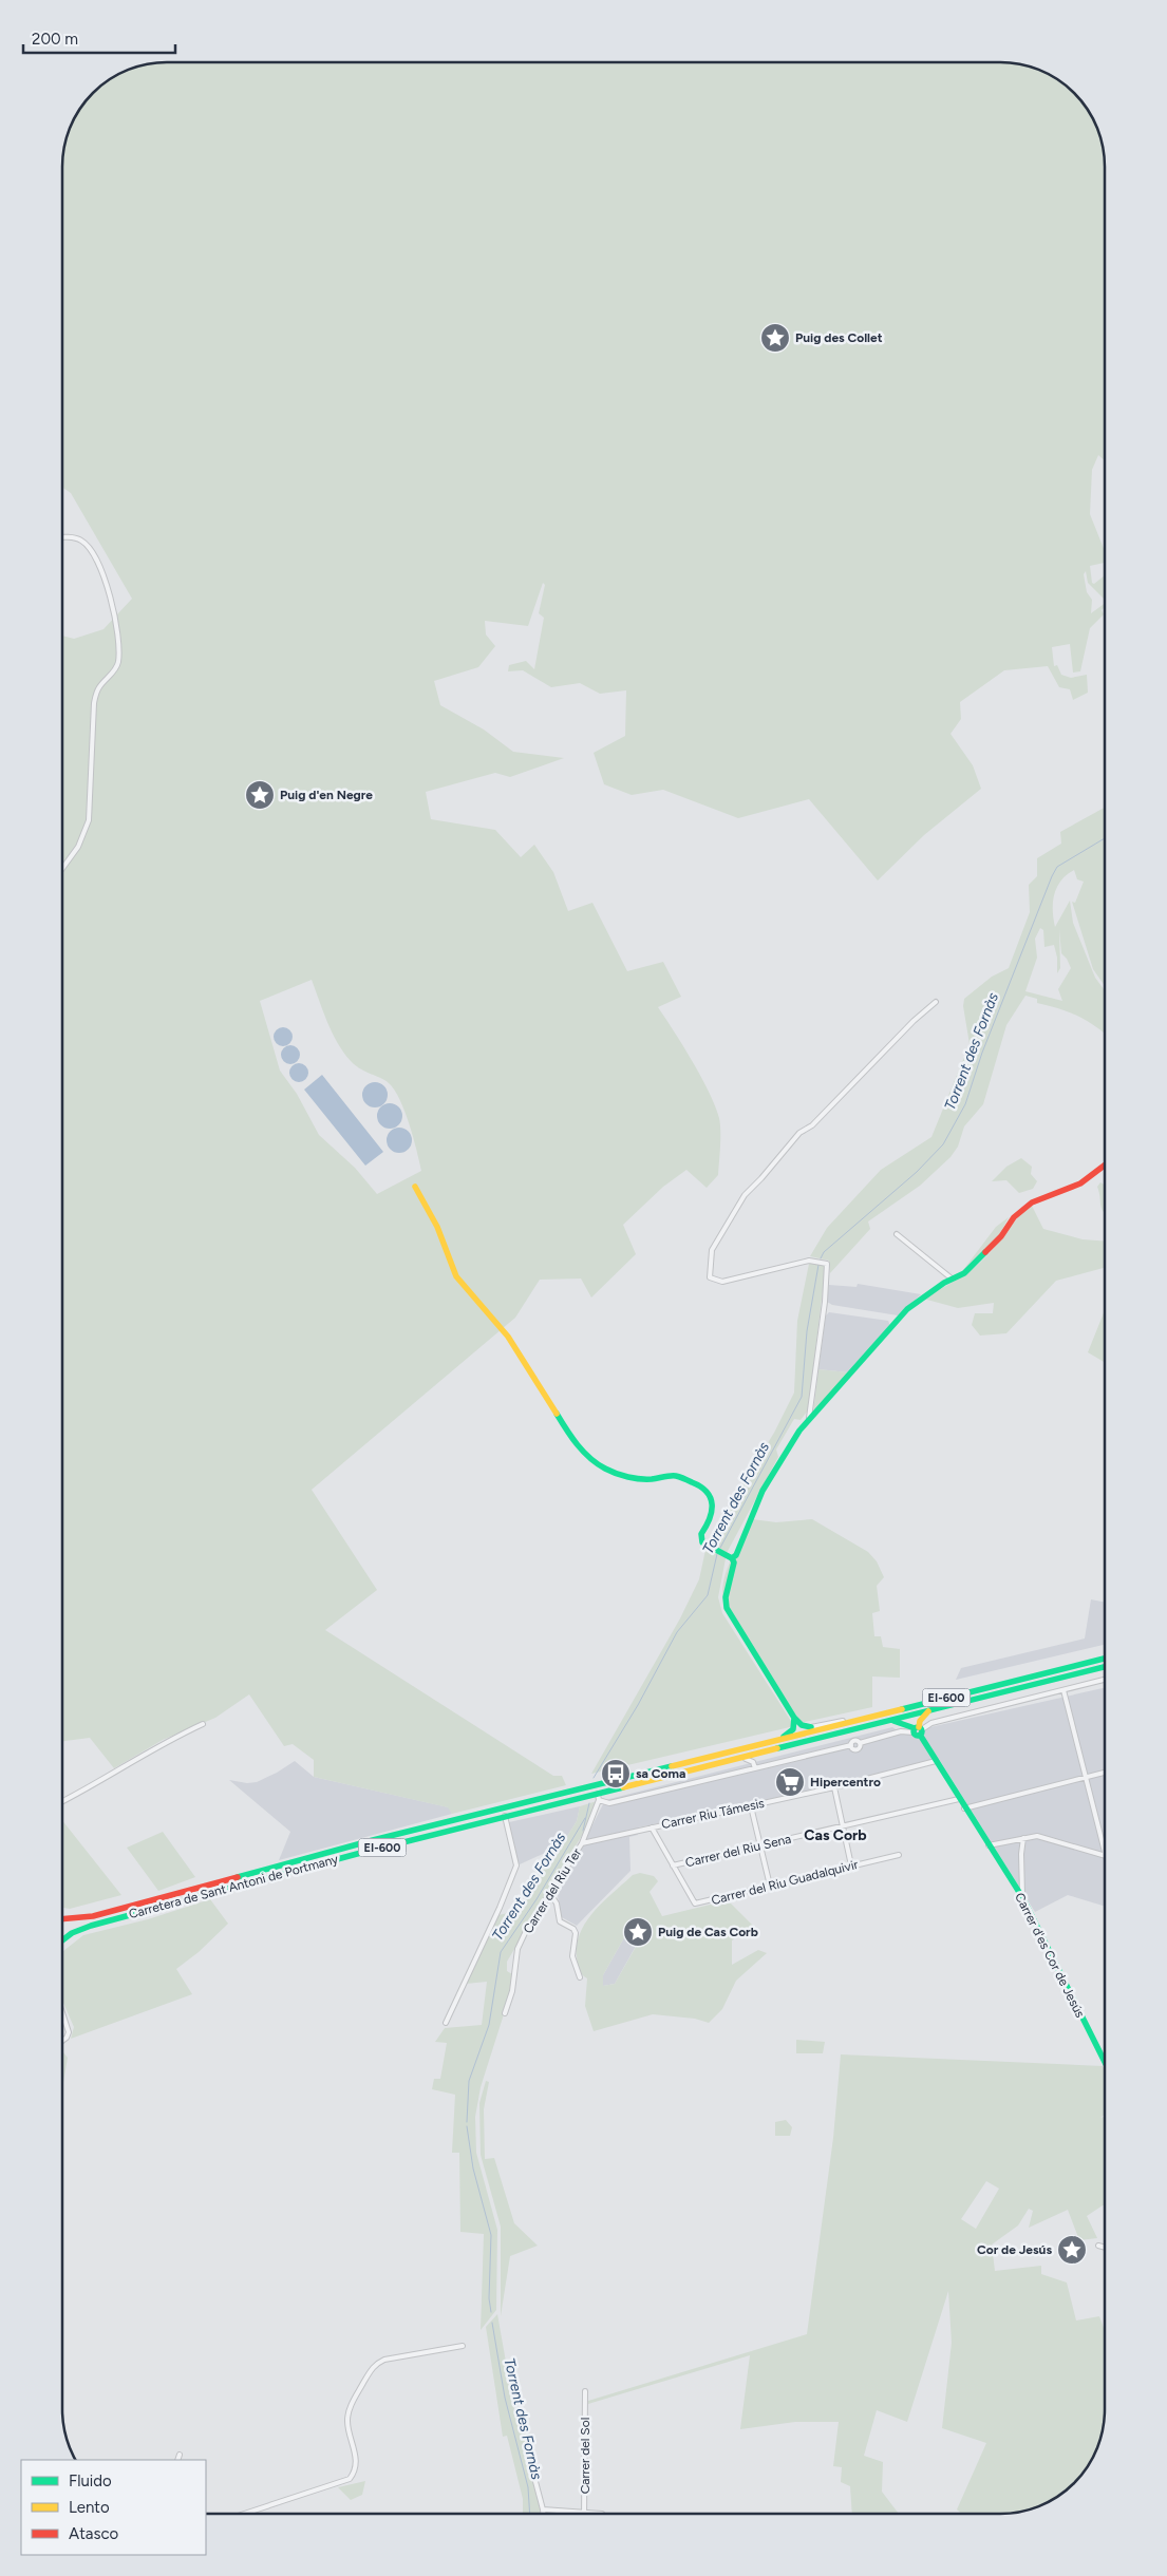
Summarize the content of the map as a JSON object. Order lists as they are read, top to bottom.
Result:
{
  "streets": {
    "main road": ["EI-600", "Carretera de Sant Antoni de Portmany", "Carrer d'es Cor de Jesús"],
    "street": [
      "Carrer Riu Támesis",
      "Carrer del Riu Sena",
      "Carrer del Riu Guadalquivir",
      "Carrer del Riu Ter",
      "Carrer del Sol"
    ]
  },
  "crossings": [
    ["EI-600", "Carretera de Sant Antoni de Portmany"],
    ["EI-600", "Carrer del Riu Ter"],
    ["Carrer Riu Támesis", "Carrer del Riu Guadalquivir"],
    ["Carrer Riu Támesis", "Carrer del Riu Ter"],
    ["Carrer Riu Támesis", "Carrer d'es Cor de Jesús"],
    ["Carrer del Riu Sena", "Carrer del Riu Guadalquivir"],
    ["Carrer del Riu Sena", "Carrer d'es Cor de Jesús"],
    ["Carretera de Sant Antoni de Portmany", "Carrer del Riu Ter"]
  ],
  "districts": ["Cas Corb"],
  "water": ["Torrent des Fornàs"],
  "places": {
    "place": [
      "Puig des Collet",
      "Puig d'en Negre",
      "Puig de Cas Corb",
      "Cor de Jesús"
    ],
    "bus stop": ["sa Coma"],
    "supermarket": ["Hipercentro"]
  },
  "legend": ["Fluido", "Lento", "Atasco"],
  "scale_bar": "200 m"
}
